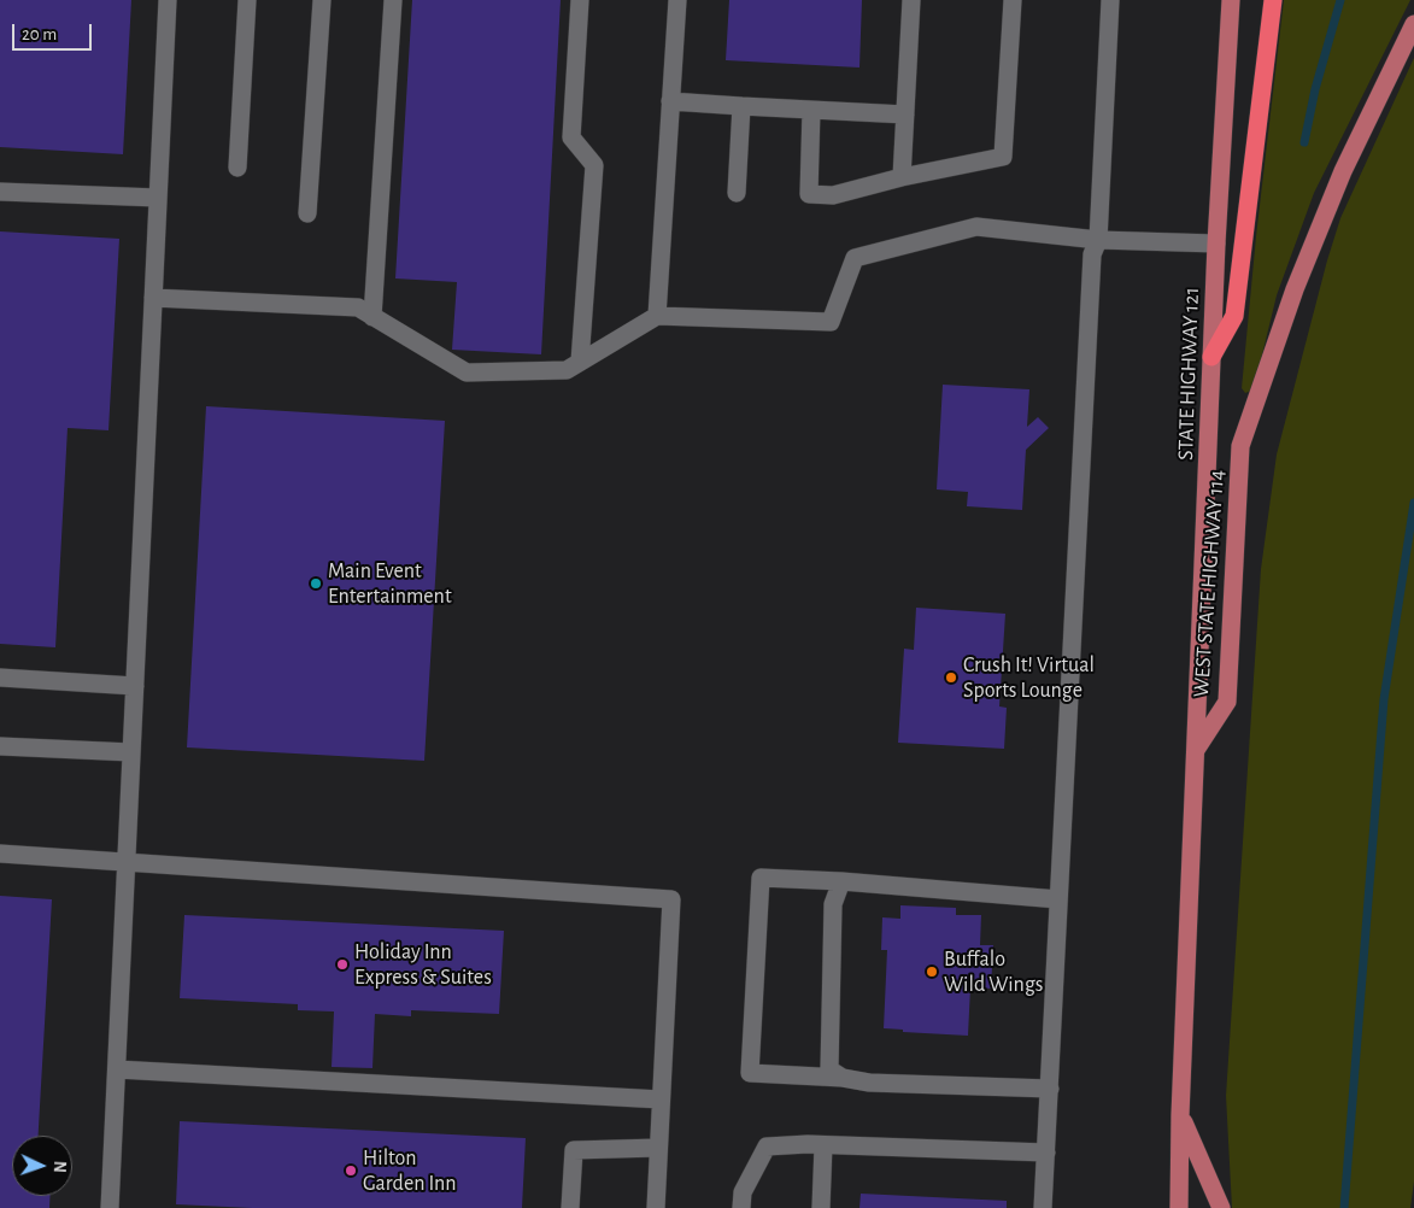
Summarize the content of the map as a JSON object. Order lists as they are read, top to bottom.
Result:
{
  "streets": {
    "main road": ["STATE HIGHWAY 121", "WEST STATE HIGHWAY 114"]
  },
  "crossings": [
    ["STATE HIGHWAY 121", "WEST STATE HIGHWAY 114"]
  ],
  "places": [
    "Main Event Entertainment",
    "Crush It! Virtual Sports Lounge",
    "Holiday Inn Express & Suites",
    "Buffalo Wild Wings",
    "Hilton Garden Inn"
  ],
  "scale_bar": "20 m",
  "north": "right"
}
